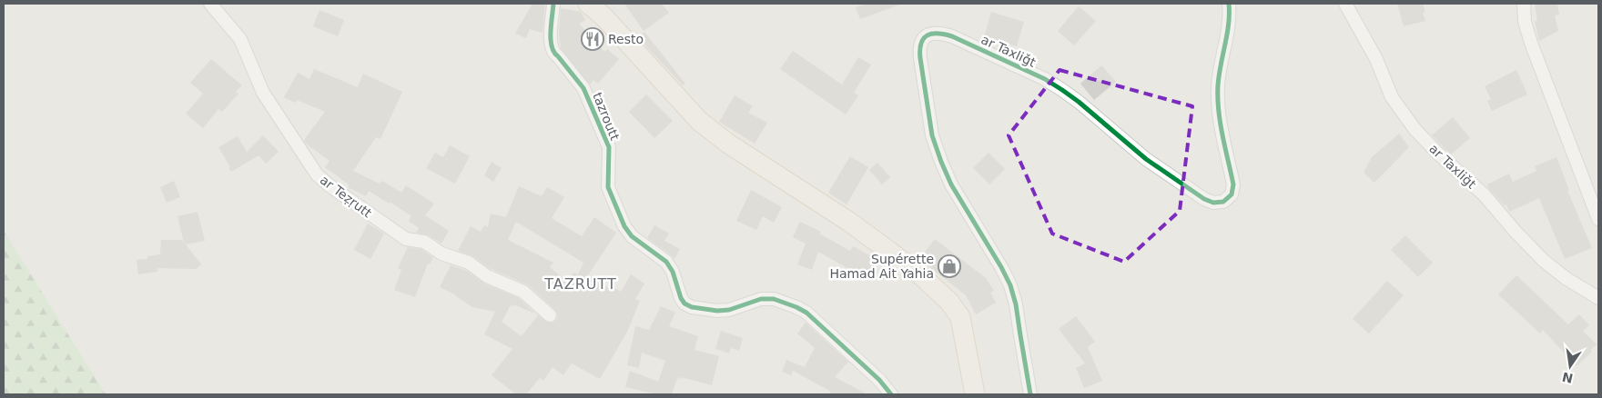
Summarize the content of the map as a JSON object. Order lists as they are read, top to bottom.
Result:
{
  "streets": {
    "street": ["ar Taxliǧt", "tazroutt", "ar Teẓṛutt"]
  },
  "districts": ["TAZRUTT"],
  "places": {
    "restaurant": ["Resto"],
    "shop": ["Supérette Hamad Ait Yahia"]
  },
  "north": "bottom"
}
